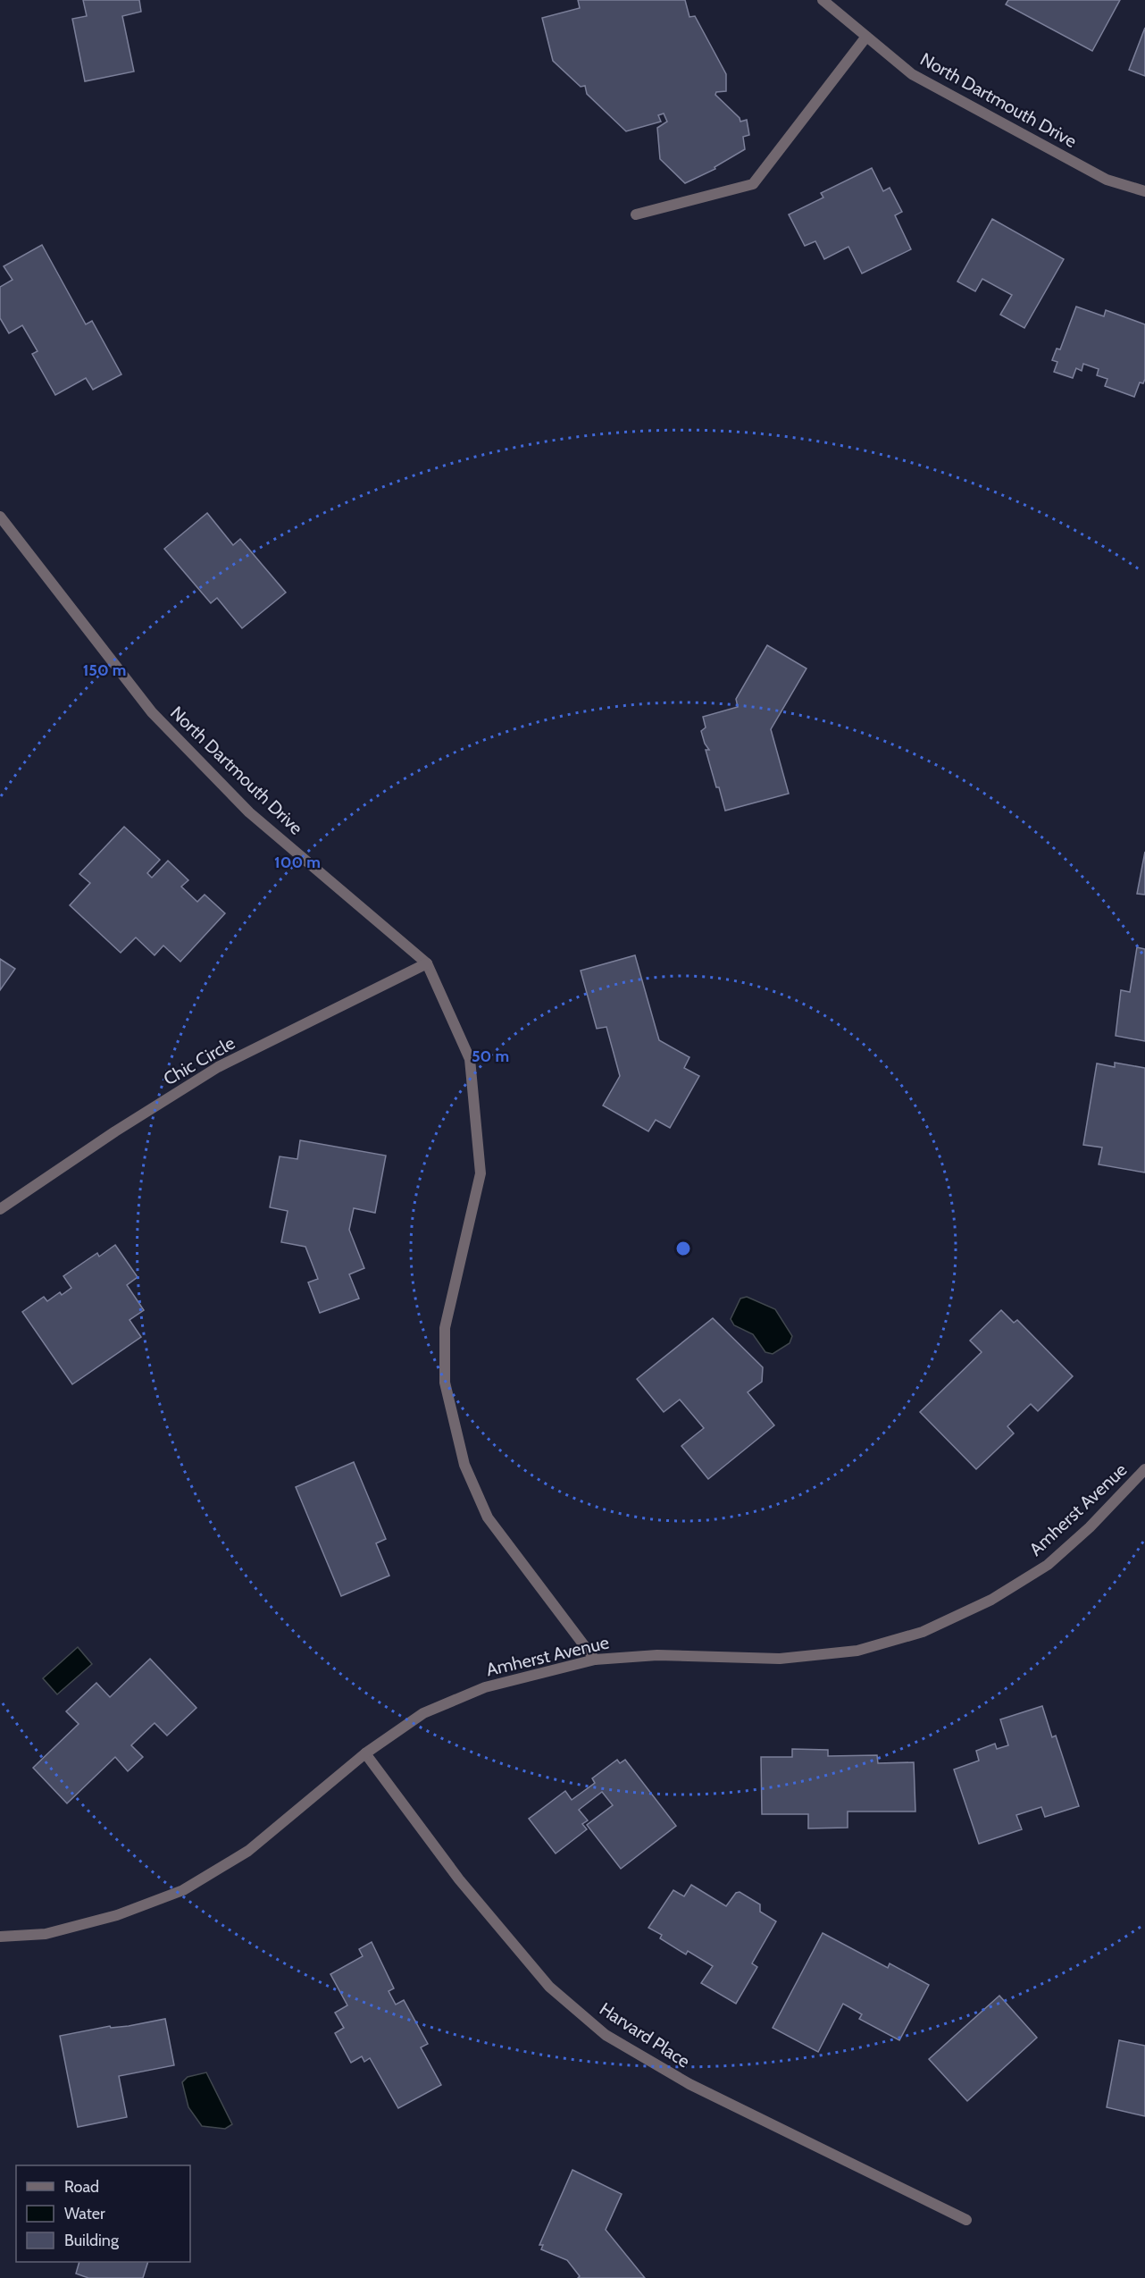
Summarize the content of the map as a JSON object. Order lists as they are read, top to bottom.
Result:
{
  "streets": {
    "street": [
      "North Dartmouth Drive",
      "Chic Circle",
      "Amherst Avenue",
      "Harvard Place"
    ]
  },
  "crossings": [
    ["North Dartmouth Drive", "Chic Circle"],
    ["North Dartmouth Drive", "Amherst Avenue"],
    ["Amherst Avenue", "Harvard Place"]
  ],
  "legend": ["Road", "Water", "Building"],
  "rings": ["150 m", "100 m", "50 m"]
}
